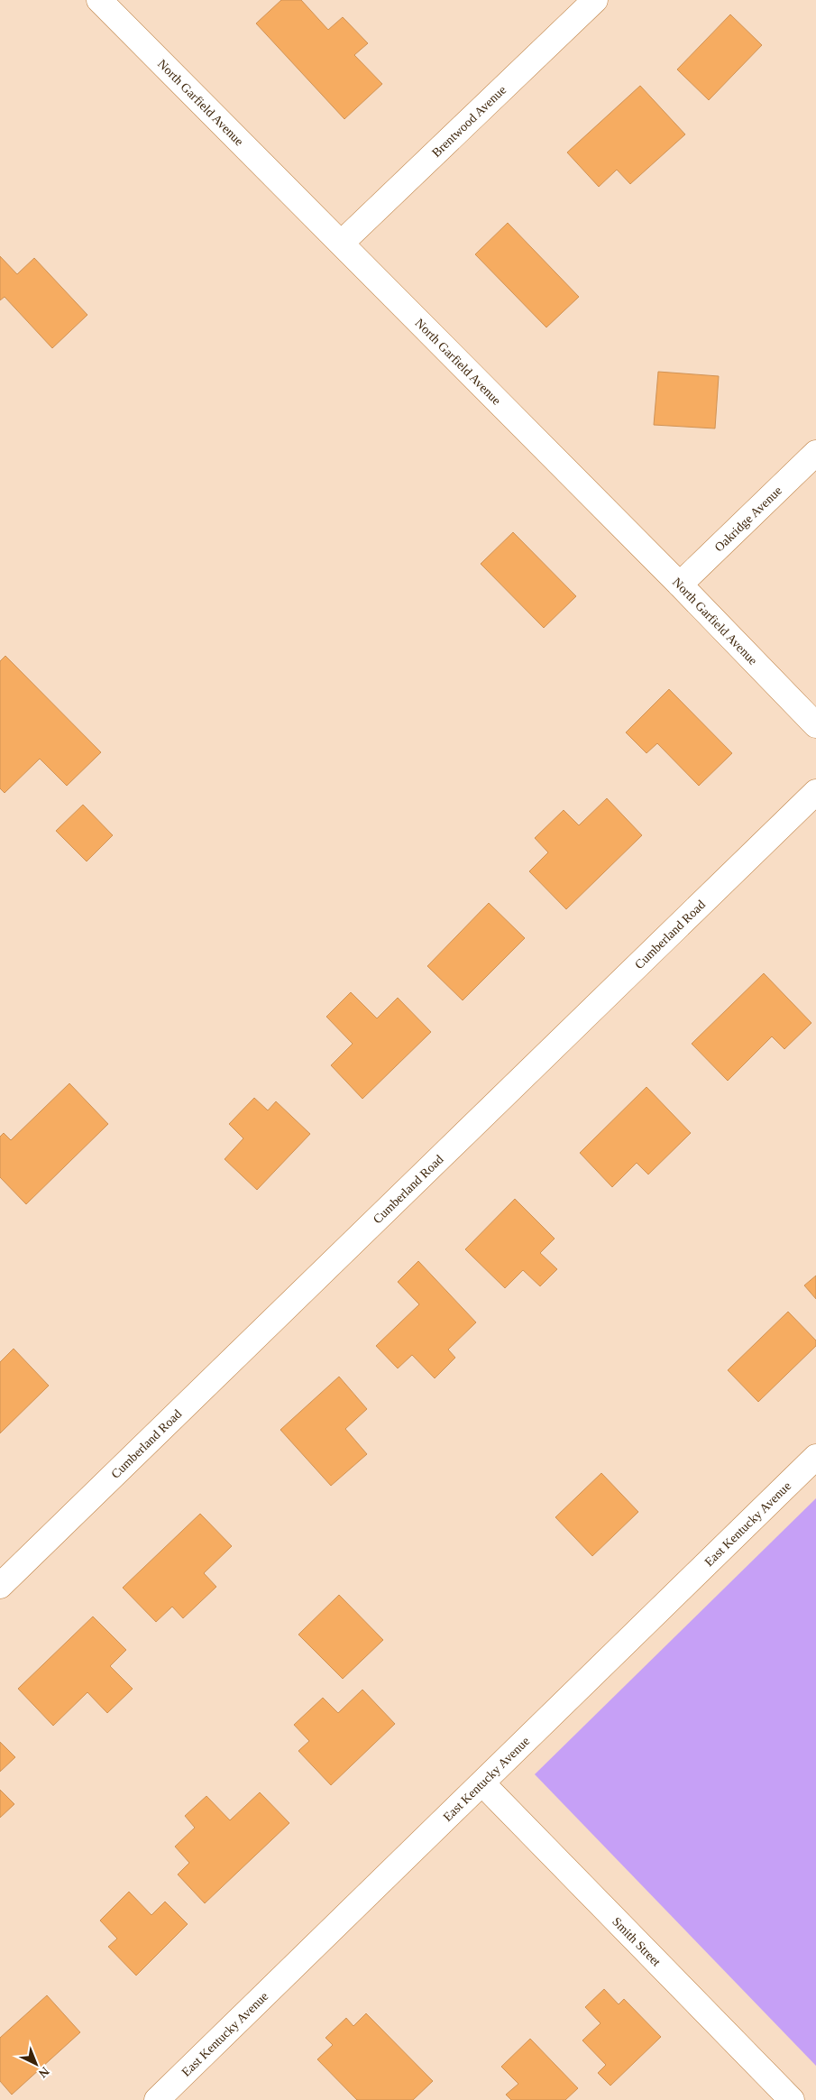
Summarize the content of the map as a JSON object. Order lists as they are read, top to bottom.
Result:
{
  "streets": {
    "street": [
      "North Garfield Avenue",
      "Brentwood Avenue",
      "Oakridge Avenue",
      "Cumberland Road",
      "East Kentucky Avenue",
      "Smith Street"
    ]
  },
  "crossings": [
    ["North Garfield Avenue", "Brentwood Avenue"],
    ["North Garfield Avenue", "Oakridge Avenue"],
    ["East Kentucky Avenue", "Smith Street"]
  ],
  "north": "bottom right"
}
